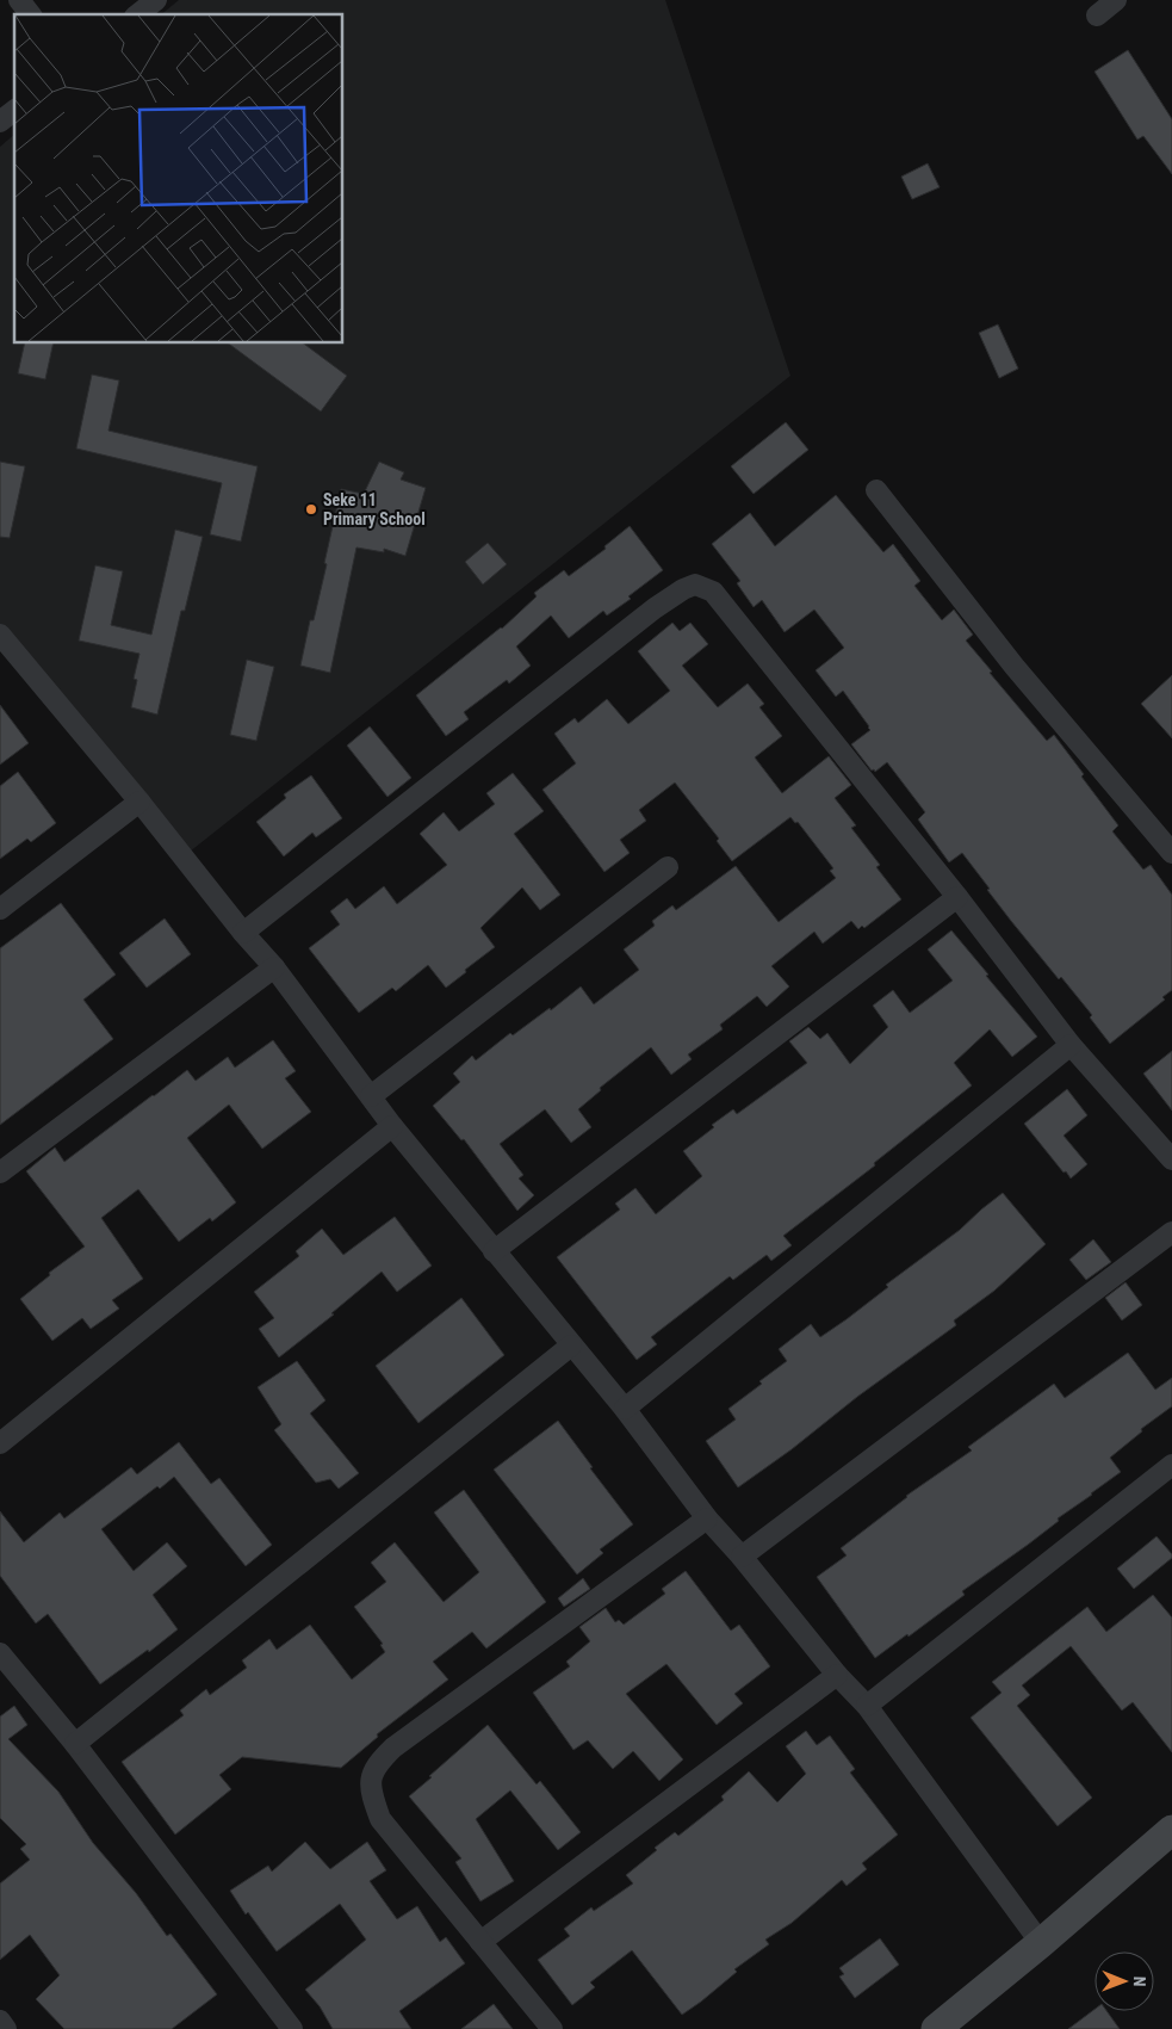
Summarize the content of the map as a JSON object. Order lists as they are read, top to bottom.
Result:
{
  "places": ["Seke 11 Primary School"],
  "north": "right"
}
